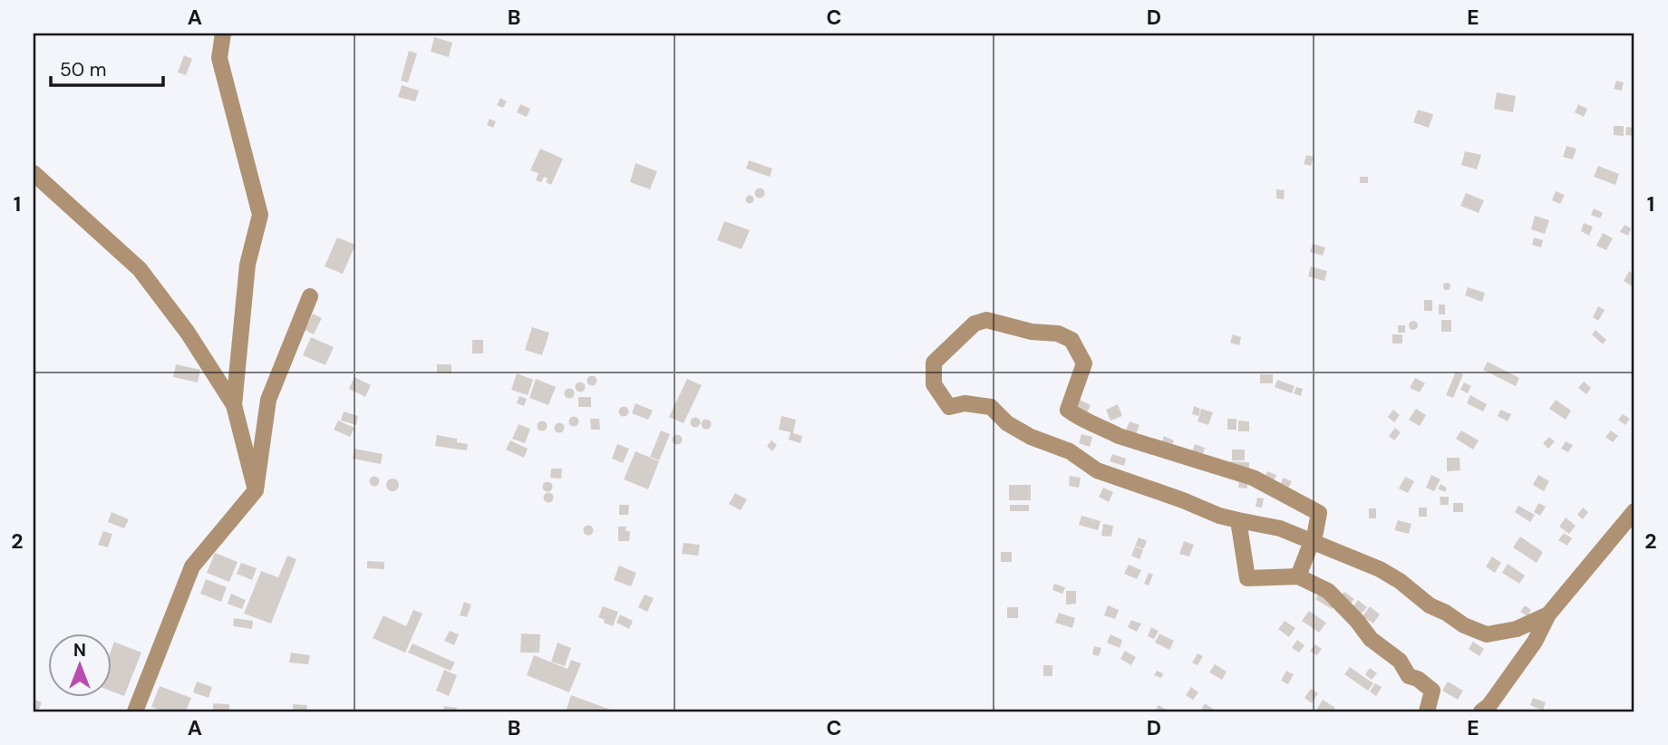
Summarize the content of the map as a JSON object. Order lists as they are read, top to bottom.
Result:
{
  "scale_bar": "50 m",
  "north": "top",
  "grid": {
    "columns": [
      "A",
      "B",
      "C",
      "D",
      "E"
    ],
    "rows": ["1", "2"]
  }
}
